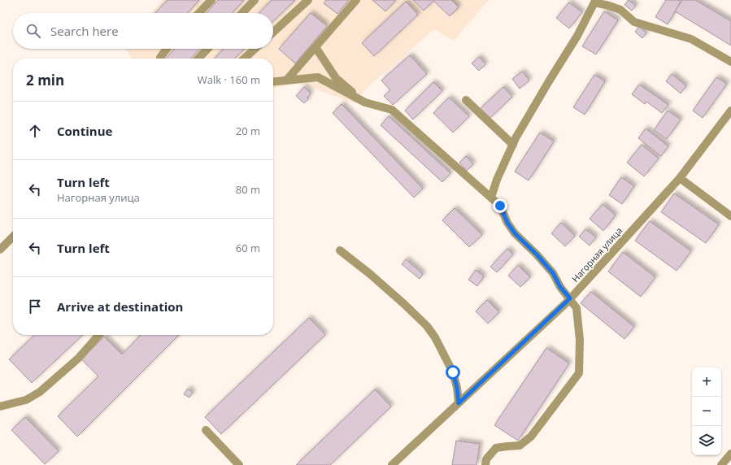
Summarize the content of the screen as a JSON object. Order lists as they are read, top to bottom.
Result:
{
  "streets": {
    "street": ["Нагорная улица"]
  },
  "page": {
    "search": "Search here",
    "heading": ["2 min", "Walk · 160 m"],
    "list": [
      ["Continue", "20 m"],
      ["Turn left", "Нагорная улица", "80 m"],
      ["Turn left", "60 m"],
      "Arrive at destination"
    ],
    "map_buttons": ["+", "−"]
  }
}
